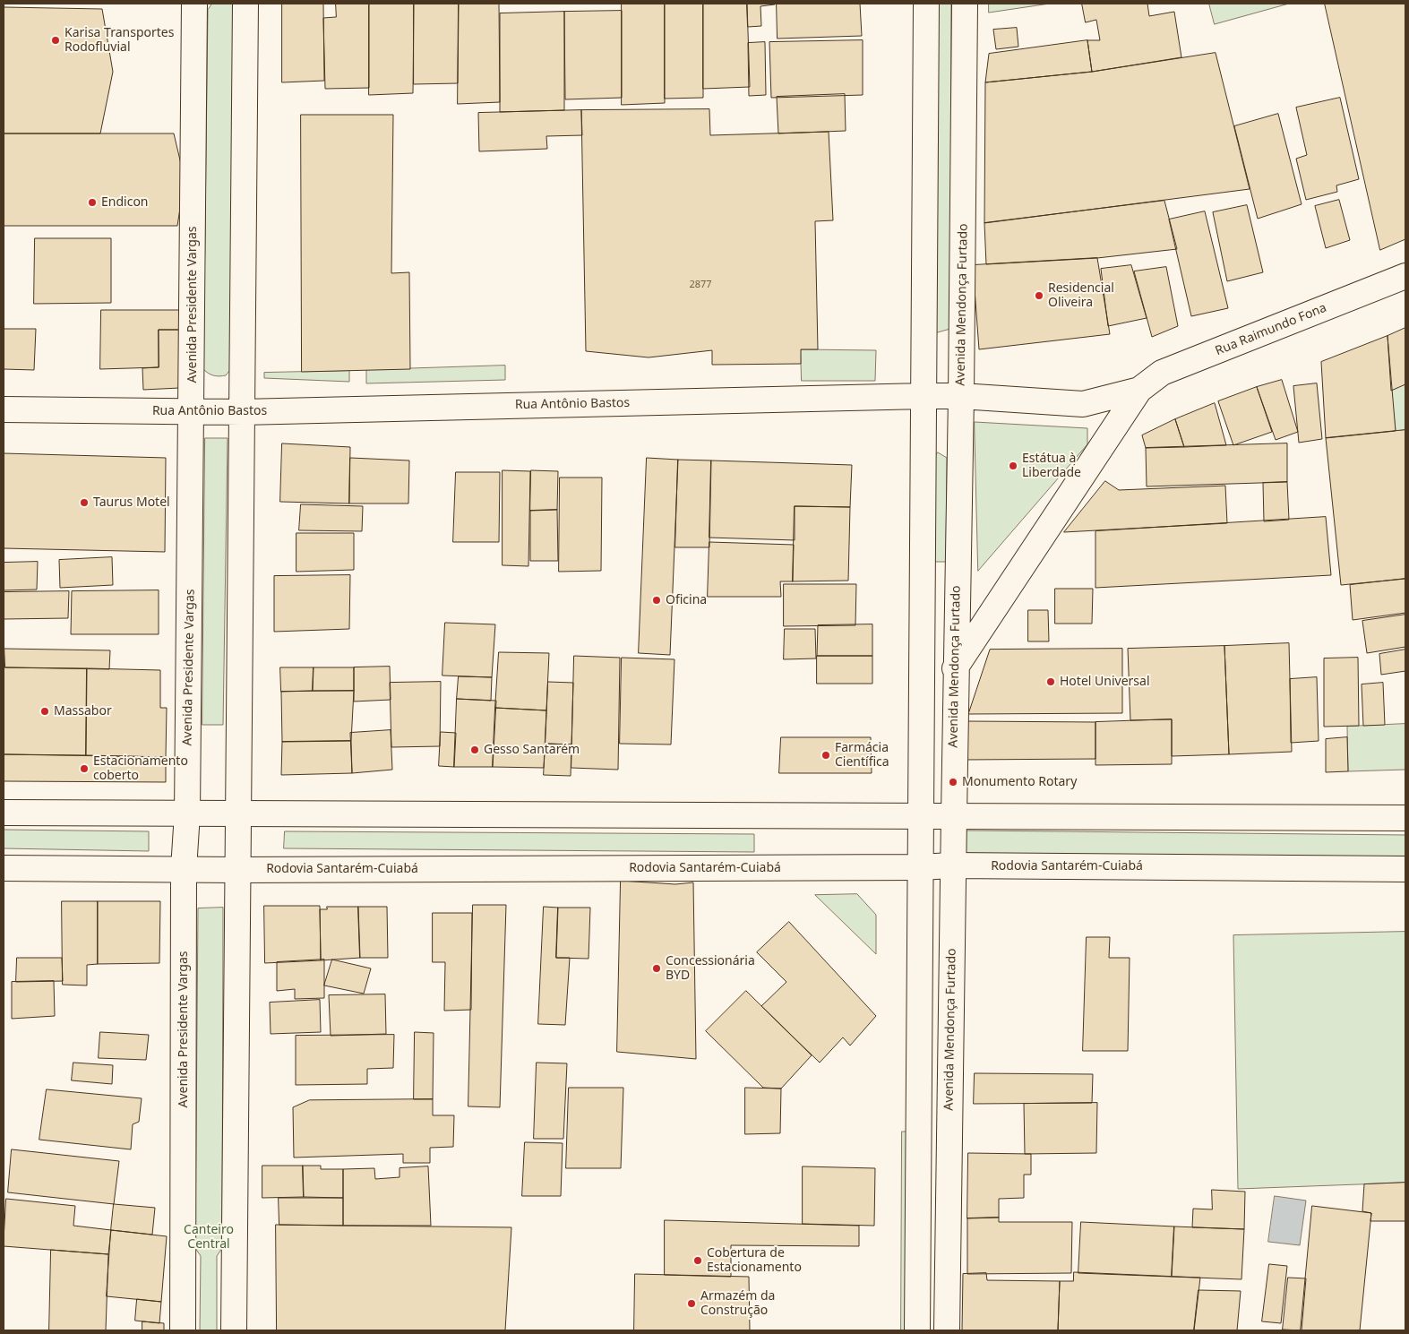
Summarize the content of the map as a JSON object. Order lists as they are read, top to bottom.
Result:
{
  "streets": {
    "main road": [
      "Avenida Presidente Vargas",
      "Avenida Mendonça Furtado",
      "Rua Raimundo Fona",
      "Rua Antônio Bastos",
      "Rodovia Santarém-Cuiabá"
    ]
  },
  "crossings": [
    ["Avenida Presidente Vargas", "Rua Antônio Bastos"],
    ["Avenida Presidente Vargas", "Rodovia Santarém-Cuiabá"],
    ["Avenida Mendonça Furtado", "Rua Antônio Bastos"],
    ["Avenida Mendonça Furtado", "Rodovia Santarém-Cuiabá"],
    ["Rua Raimundo Fona", "Rua Antônio Bastos"]
  ],
  "parks": ["Canteiro Central"],
  "places": [
    "Karisa Transportes Rodofluvial",
    "Endicon",
    "Residencial Oliveira",
    "Estátua à Liberdade",
    "Taurus Motel",
    "Oficina",
    "Hotel Universal",
    "Massabor",
    "Gesso Santarém",
    "Farmácia Científica",
    "Estacionamento coberto",
    "Monumento Rotary",
    "Concessionária BYD",
    "Cobertura de Estacionamento",
    "Armazém da Construção"
  ],
  "house_numbers": ["2877"]
}
